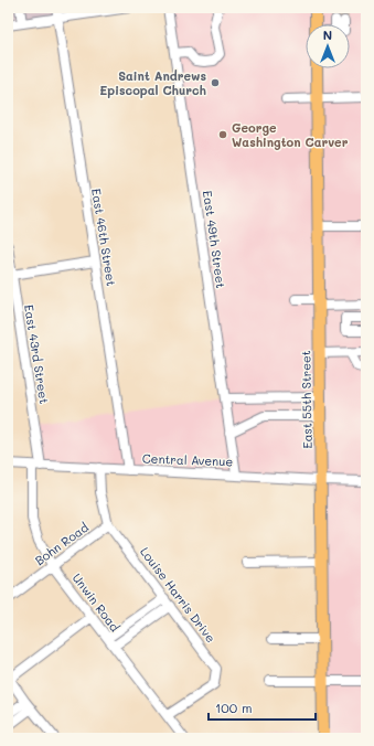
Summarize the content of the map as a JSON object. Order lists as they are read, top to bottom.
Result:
{
  "streets": {
    "main road": ["East 55th Street"],
    "street": [
      "East 46th Street",
      "East 49th Street",
      "East 43rd Street",
      "Central Avenue",
      "Bohn Road",
      "Louise Harris Drive",
      "Unwin Road"
    ]
  },
  "crossings": [
    ["East 46th Street", "Central Avenue"],
    ["East 49th Street", "Central Avenue"],
    ["East 43rd Street", "Central Avenue"],
    ["East 43rd Street", "Unwin Road"],
    ["East 55th Street", "Central Avenue"],
    ["Central Avenue", "Louise Harris Drive"],
    ["Central Avenue", "Unwin Road"],
    ["Bohn Road", "Louise Harris Drive"],
    ["Bohn Road", "Unwin Road"],
    ["Louise Harris Drive", "Unwin Road"]
  ],
  "places": ["Saint Andrews Episcopal Church", "George Washington Carver"],
  "scale_bar": "100 m",
  "north": "top"
}
